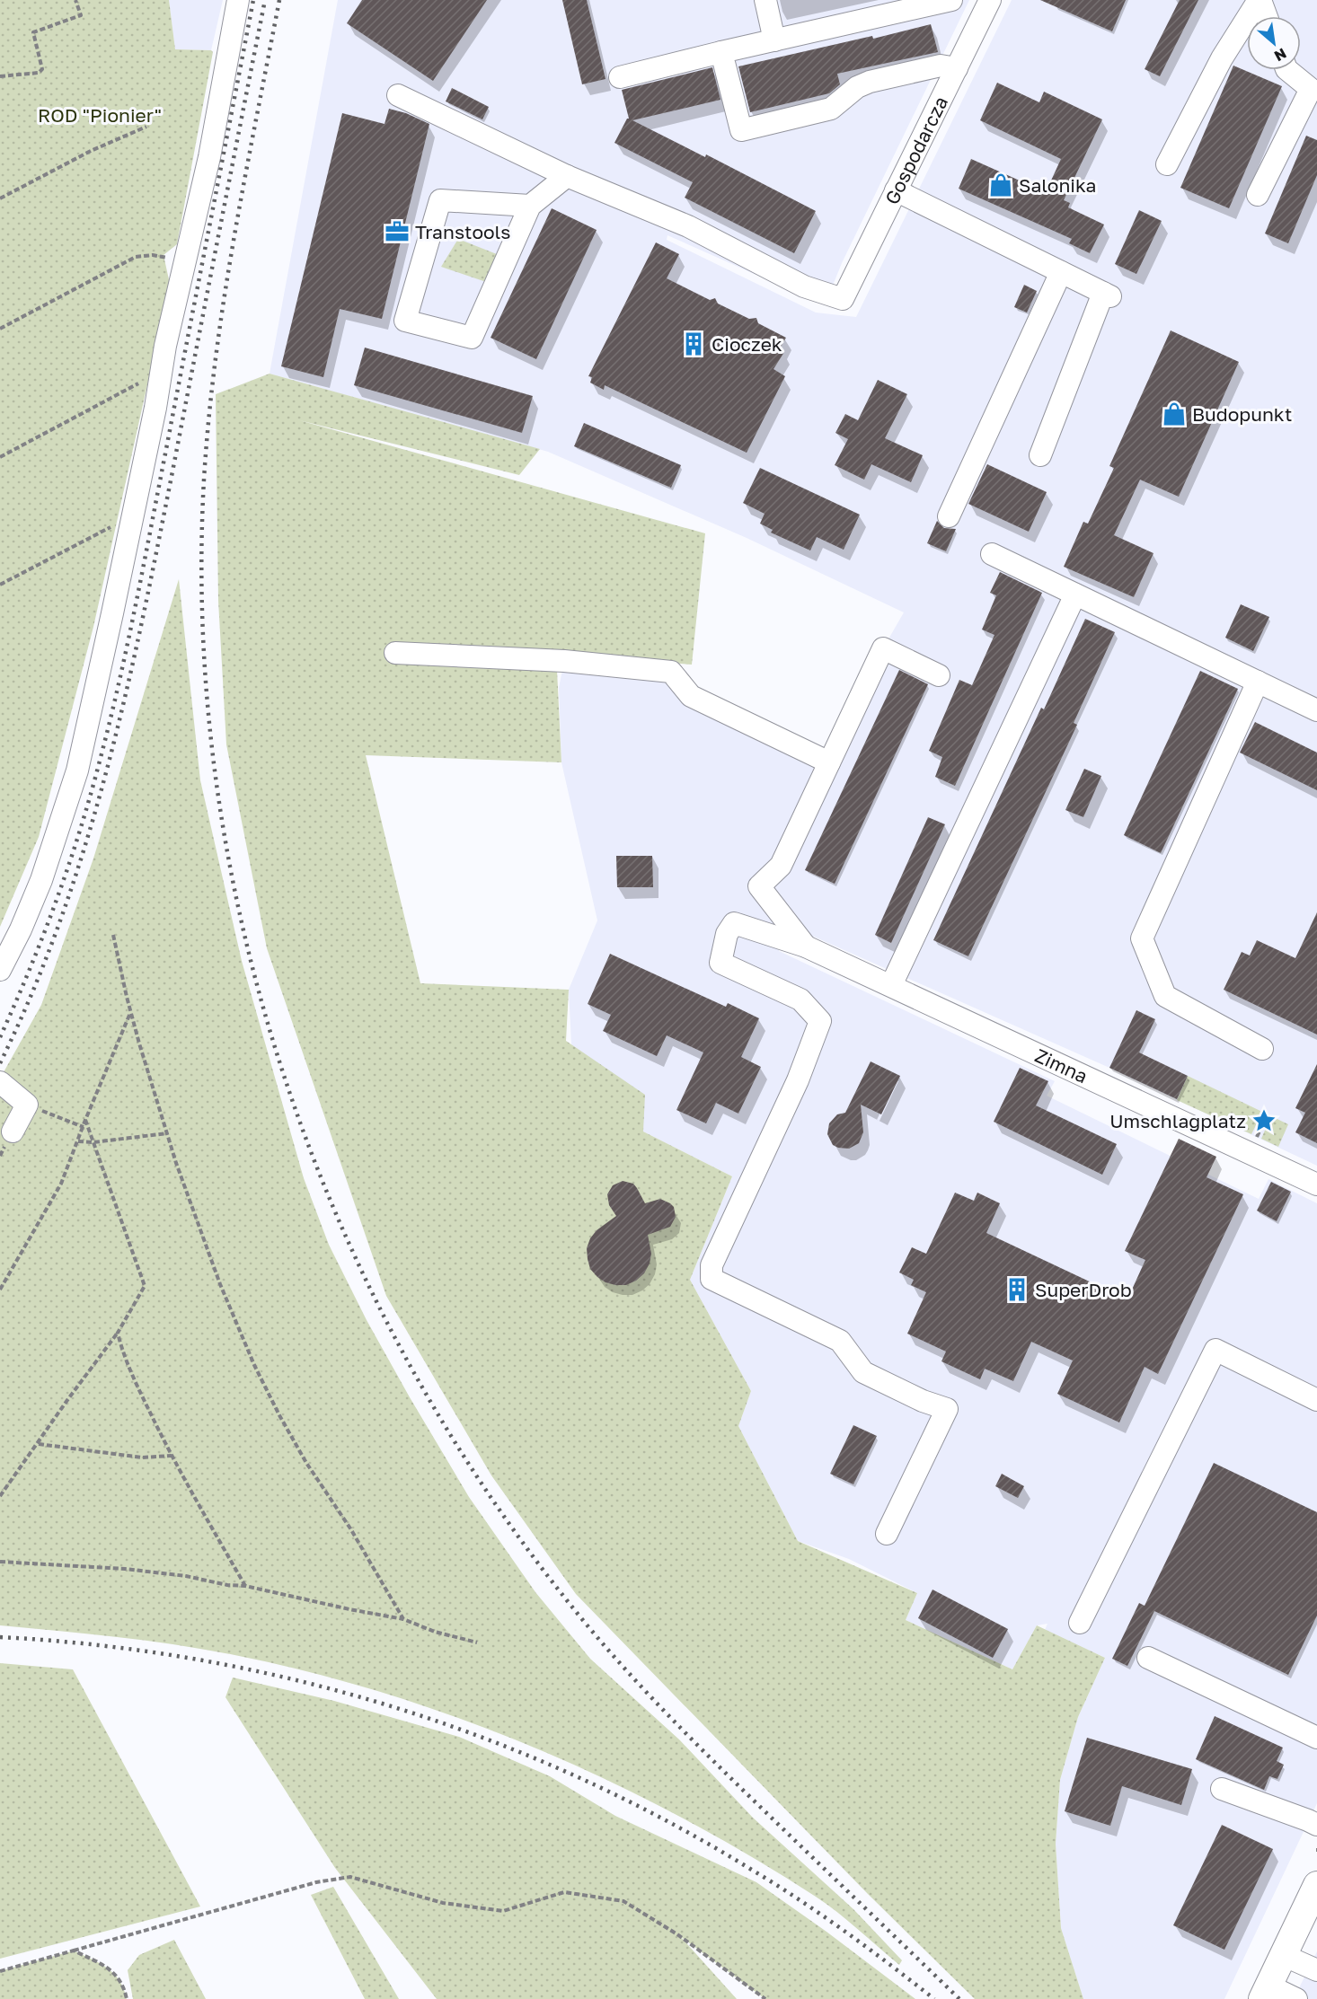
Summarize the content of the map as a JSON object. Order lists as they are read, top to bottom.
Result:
{
  "streets": {
    "street": ["Gospodarcza", "Zimna"]
  },
  "parks": ["ROD \"Pionier\""],
  "places": {
    "shop": ["Salonika", "Budopunkt"],
    "office": ["Transtools"],
    "building": ["Cioczek", "SuperDrob"],
    "place": ["Umschlagplatz"]
  },
  "north": "bottom right"
}
